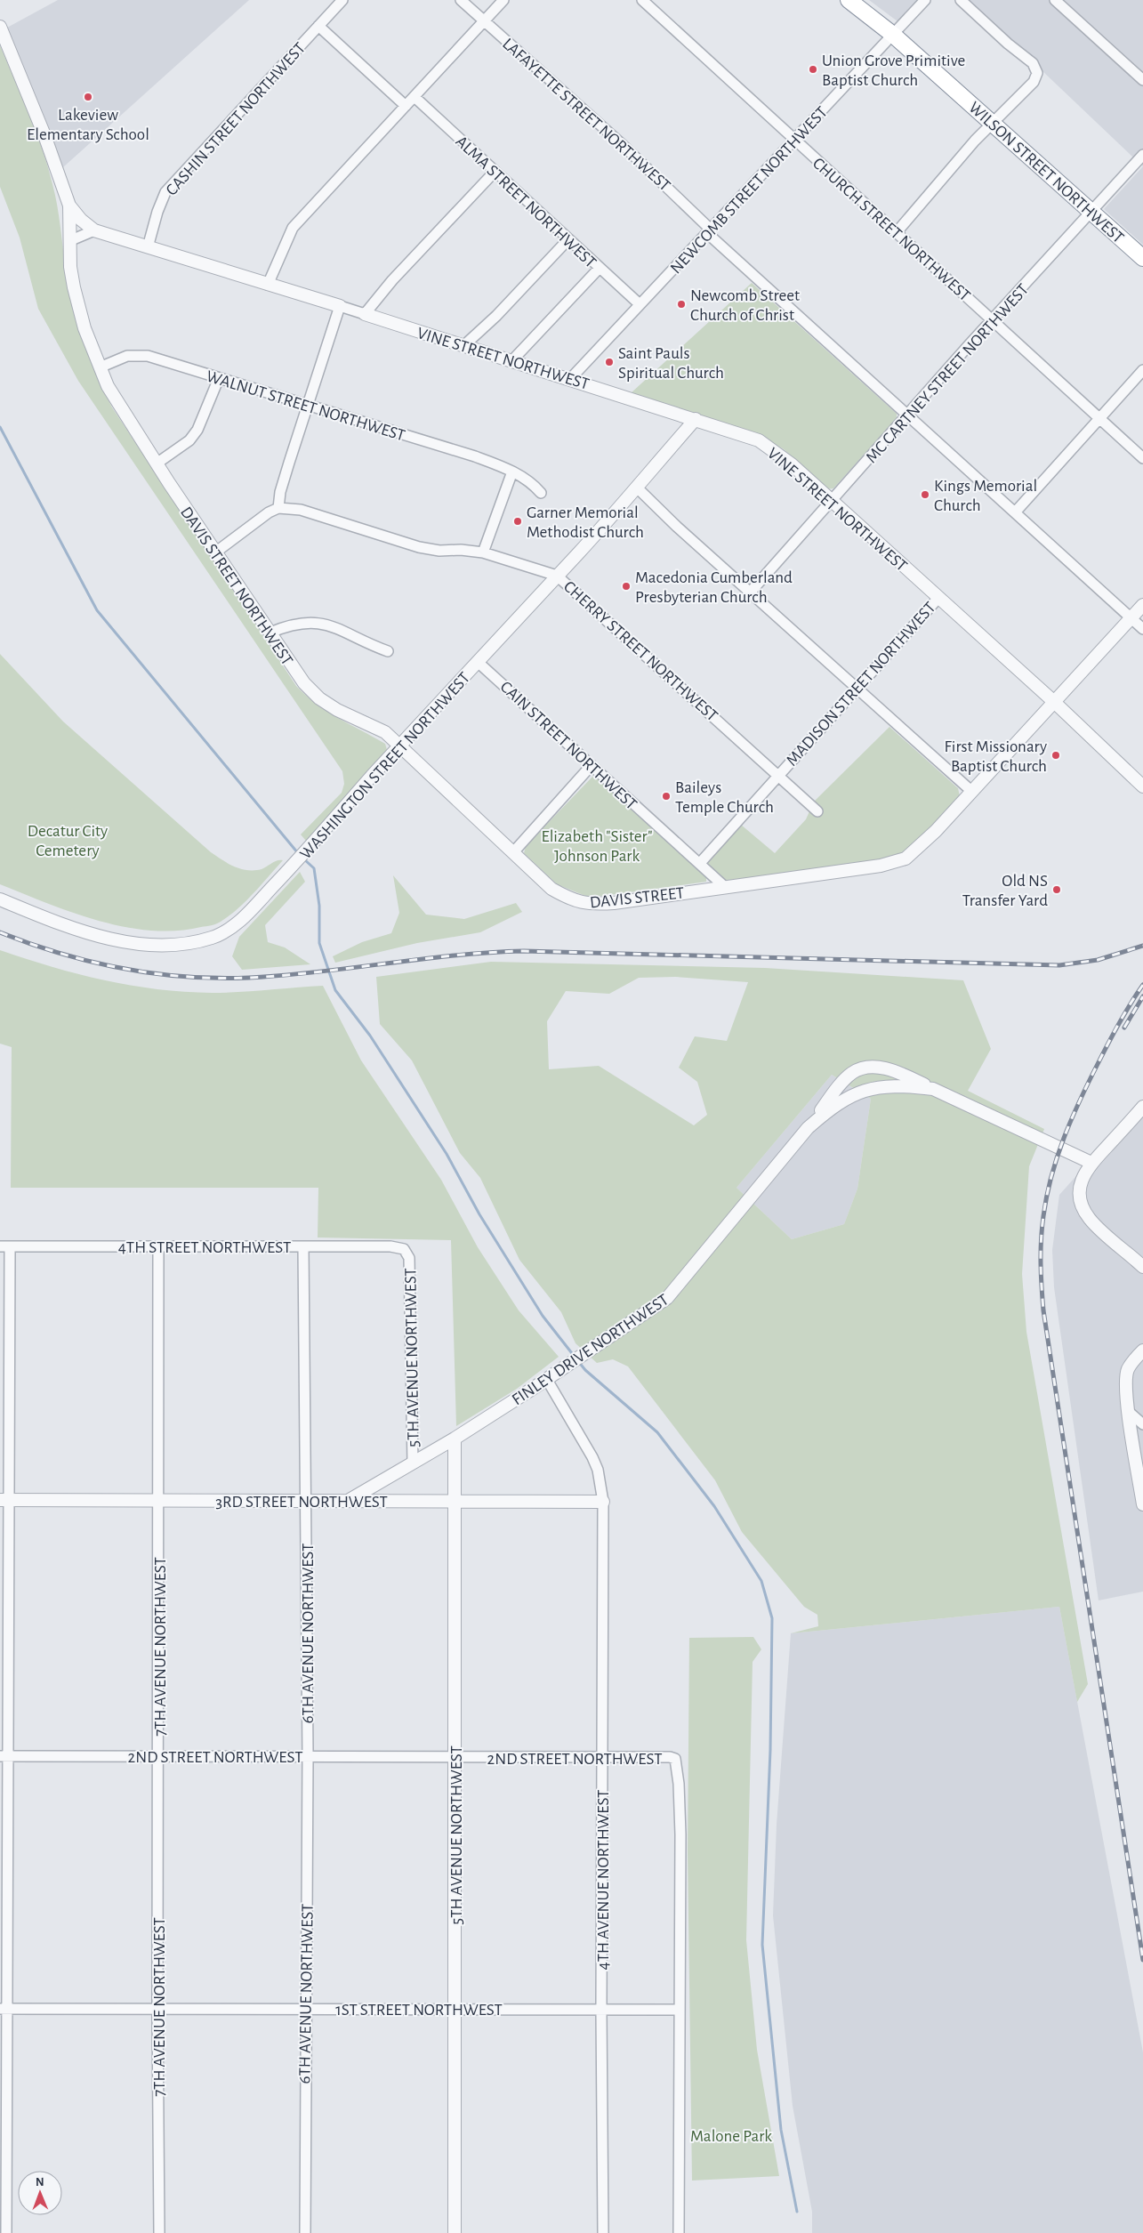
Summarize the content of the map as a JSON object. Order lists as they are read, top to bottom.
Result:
{
  "streets": {
    "highway": ["WILSON STREET NORTHWEST"],
    "street": [
      "LAFAYETTE STREET NORTHWEST",
      "CASHIN STREET NORTHWEST",
      "NEWCOMB STREET NORTHWEST",
      "ALMA STREET NORTHWEST",
      "CHURCH STREET NORTHWEST",
      "VINE STREET NORTHWEST",
      "MC CARTNEY STREET NORTHWEST",
      "WALNUT STREET NORTHWEST",
      "DAVIS STREET NORTHWEST",
      "CHERRY STREET NORTHWEST",
      "MADISON STREET NORTHWEST",
      "CAIN STREET NORTHWEST",
      "WASHINGTON STREET NORTHWEST",
      "DAVIS STREET",
      "4TH STREET NORTHWEST",
      "FINLEY DRIVE NORTHWEST",
      "5TH AVENUE NORTHWEST",
      "3RD STREET NORTHWEST",
      "6TH AVENUE NORTHWEST",
      "7TH AVENUE NORTHWEST",
      "2ND STREET NORTHWEST",
      "4TH AVENUE NORTHWEST",
      "1ST STREET NORTHWEST"
    ]
  },
  "crossings": [
    ["LAFAYETTE STREET NORTHWEST", "NEWCOMB STREET NORTHWEST"],
    ["LAFAYETTE STREET NORTHWEST", "MC CARTNEY STREET NORTHWEST"],
    ["LAFAYETTE STREET NORTHWEST", "DAVIS STREET"],
    ["WILSON STREET NORTHWEST", "NEWCOMB STREET NORTHWEST"],
    ["WILSON STREET NORTHWEST", "MC CARTNEY STREET NORTHWEST"],
    ["NEWCOMB STREET NORTHWEST", "ALMA STREET NORTHWEST"],
    ["NEWCOMB STREET NORTHWEST", "CHURCH STREET NORTHWEST"],
    ["NEWCOMB STREET NORTHWEST", "VINE STREET NORTHWEST"],
    ["CHURCH STREET NORTHWEST", "MC CARTNEY STREET NORTHWEST"],
    ["VINE STREET NORTHWEST", "MC CARTNEY STREET NORTHWEST"],
    ["VINE STREET NORTHWEST", "MADISON STREET NORTHWEST"],
    ["VINE STREET NORTHWEST", "WASHINGTON STREET NORTHWEST"],
    ["VINE STREET NORTHWEST", "DAVIS STREET"],
    ["WALNUT STREET NORTHWEST", "DAVIS STREET NORTHWEST"],
    ["DAVIS STREET NORTHWEST", "WASHINGTON STREET NORTHWEST"],
    ["DAVIS STREET NORTHWEST", "DAVIS STREET"],
    ["CHERRY STREET NORTHWEST", "MADISON STREET NORTHWEST"],
    ["CHERRY STREET NORTHWEST", "WASHINGTON STREET NORTHWEST"],
    ["MADISON STREET NORTHWEST", "CAIN STREET NORTHWEST"],
    ["CAIN STREET NORTHWEST", "WASHINGTON STREET NORTHWEST"],
    ["4TH STREET NORTHWEST", "5TH AVENUE NORTHWEST"],
    ["4TH STREET NORTHWEST", "6TH AVENUE NORTHWEST"],
    ["4TH STREET NORTHWEST", "7TH AVENUE NORTHWEST"],
    ["FINLEY DRIVE NORTHWEST", "5TH AVENUE NORTHWEST"],
    ["FINLEY DRIVE NORTHWEST", "3RD STREET NORTHWEST"],
    ["FINLEY DRIVE NORTHWEST", "4TH AVENUE NORTHWEST"],
    ["5TH AVENUE NORTHWEST", "3RD STREET NORTHWEST"],
    ["5TH AVENUE NORTHWEST", "2ND STREET NORTHWEST"],
    ["5TH AVENUE NORTHWEST", "1ST STREET NORTHWEST"],
    ["3RD STREET NORTHWEST", "6TH AVENUE NORTHWEST"],
    ["3RD STREET NORTHWEST", "7TH AVENUE NORTHWEST"],
    ["3RD STREET NORTHWEST", "4TH AVENUE NORTHWEST"],
    ["6TH AVENUE NORTHWEST", "2ND STREET NORTHWEST"],
    ["6TH AVENUE NORTHWEST", "1ST STREET NORTHWEST"],
    ["7TH AVENUE NORTHWEST", "2ND STREET NORTHWEST"],
    ["7TH AVENUE NORTHWEST", "1ST STREET NORTHWEST"],
    ["2ND STREET NORTHWEST", "4TH AVENUE NORTHWEST"],
    ["2ND STREET NORTHWEST", "1ST STREET NORTHWEST"],
    ["4TH AVENUE NORTHWEST", "1ST STREET NORTHWEST"]
  ],
  "parks": ["Decatur City Cemetery", "Elizabeth \"Sister\" Johnson Park", "Malone Park"],
  "places": [
    "Union Grove Primitive Baptist Church",
    "Lakeview Elementary School",
    "Newcomb Street Church of Christ",
    "Saint Pauls Spiritual Church",
    "Kings Memorial Church",
    "Garner Memorial Methodist Church",
    "Macedonia Cumberland Presbyterian Church",
    "First Missionary Baptist Church",
    "Baileys Temple Church",
    "Old NS Transfer Yard"
  ],
  "north": "top"
}
